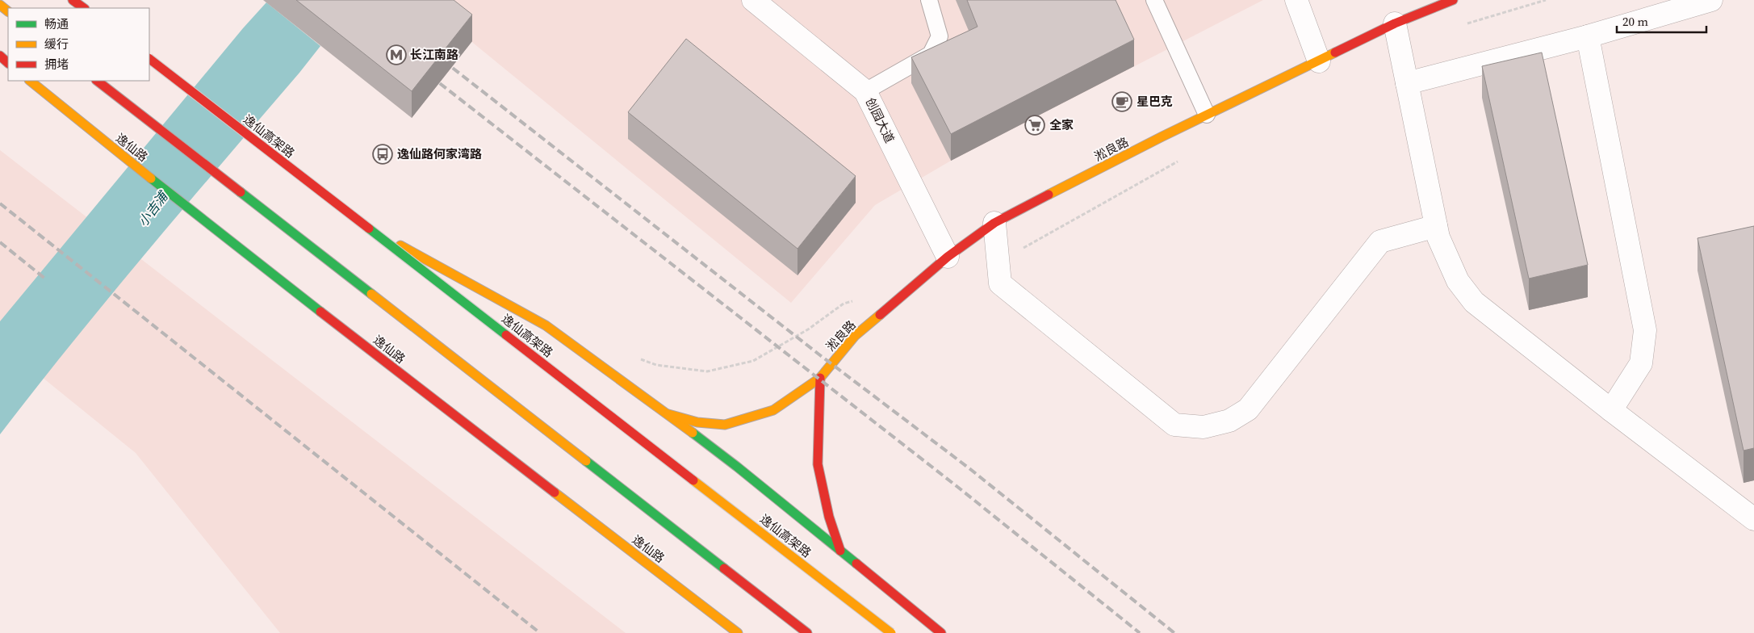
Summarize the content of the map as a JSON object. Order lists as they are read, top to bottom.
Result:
{
  "streets": {
    "main road": ["逸仙高架路", "逸仙路", "淞良路"],
    "street": ["创园大道"]
  },
  "crossings": [
    ["创园大道", "淞良路"]
  ],
  "water": ["小吉浦"],
  "places": {
    "metro station": ["长江南路"],
    "cafe": ["星巴克"],
    "supermarket": ["全家"],
    "bus stop": ["逸仙路何家湾路"]
  },
  "legend": ["畅通", "缓行", "拥堵"],
  "scale_bar": "20 m"
}
